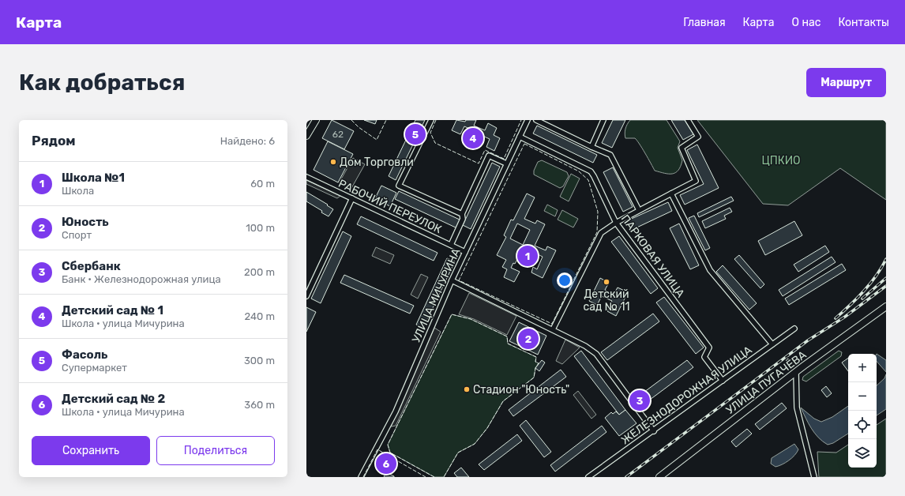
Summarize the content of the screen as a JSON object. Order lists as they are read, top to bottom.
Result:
{
  "streets": {
    "street": [
      "РАБОЧИЙ ПЕРЕУЛОК",
      "ПАРКОВАЯ УЛИЦА",
      "УЛИЦА МИЧУРИНА",
      "УЛИЦА ПУГАЧЁВА",
      "ЖЕЛЕЗНОДОРОЖНАЯ УЛИЦА"
    ]
  },
  "crossings": [
    ["РАБОЧИЙ ПЕРЕУЛОК", "УЛИЦА МИЧУРИНА"],
    ["ПАРКОВАЯ УЛИЦА", "УЛИЦА МИЧУРИНА"],
    ["ПАРКОВАЯ УЛИЦА", "ЖЕЛЕЗНОДОРОЖНАЯ УЛИЦА"]
  ],
  "parks": ["ЦПКИО"],
  "places": ["Дом Торговли", "Детский сад № 11", "Стадион \"Юность\""],
  "house_numbers": ["62"],
  "page": {
    "header": "Карта",
    "nav": [
      "Главная",
      "Карта",
      "О нас",
      "Контакты"
    ],
    "buttons": [
      "Маршрут",
      ["Сохранить", "Поделиться"]
    ],
    "title": "Как добраться",
    "heading": ["Рядом", "Найдено: 6"],
    "pins": [
      "5",
      "4",
      "1",
      "2",
      "3",
      "6"
    ],
    "list": [
      {
        "mark": "1",
        "name": "Школа №1",
        "note": "Школа",
        "value": "60 m"
      },
      {
        "mark": "2",
        "name": "Юность",
        "note": "Спорт",
        "value": "100 m"
      },
      {
        "mark": "3",
        "name": "Сбербанк",
        "note": "Банк · Железнодорожная улица",
        "value": "200 m"
      },
      {
        "mark": "4",
        "name": "Детский сад № 1",
        "note": "Школа · улица Мичурина",
        "value": "240 m"
      },
      {
        "mark": "5",
        "name": "Фасоль",
        "note": "Супермаркет",
        "value": "300 m"
      },
      {
        "mark": "6",
        "name": "Детский сад № 2",
        "note": "Школа · улица Мичурина",
        "value": "360 m"
      }
    ],
    "map_buttons": ["+", "−"]
  }
}
